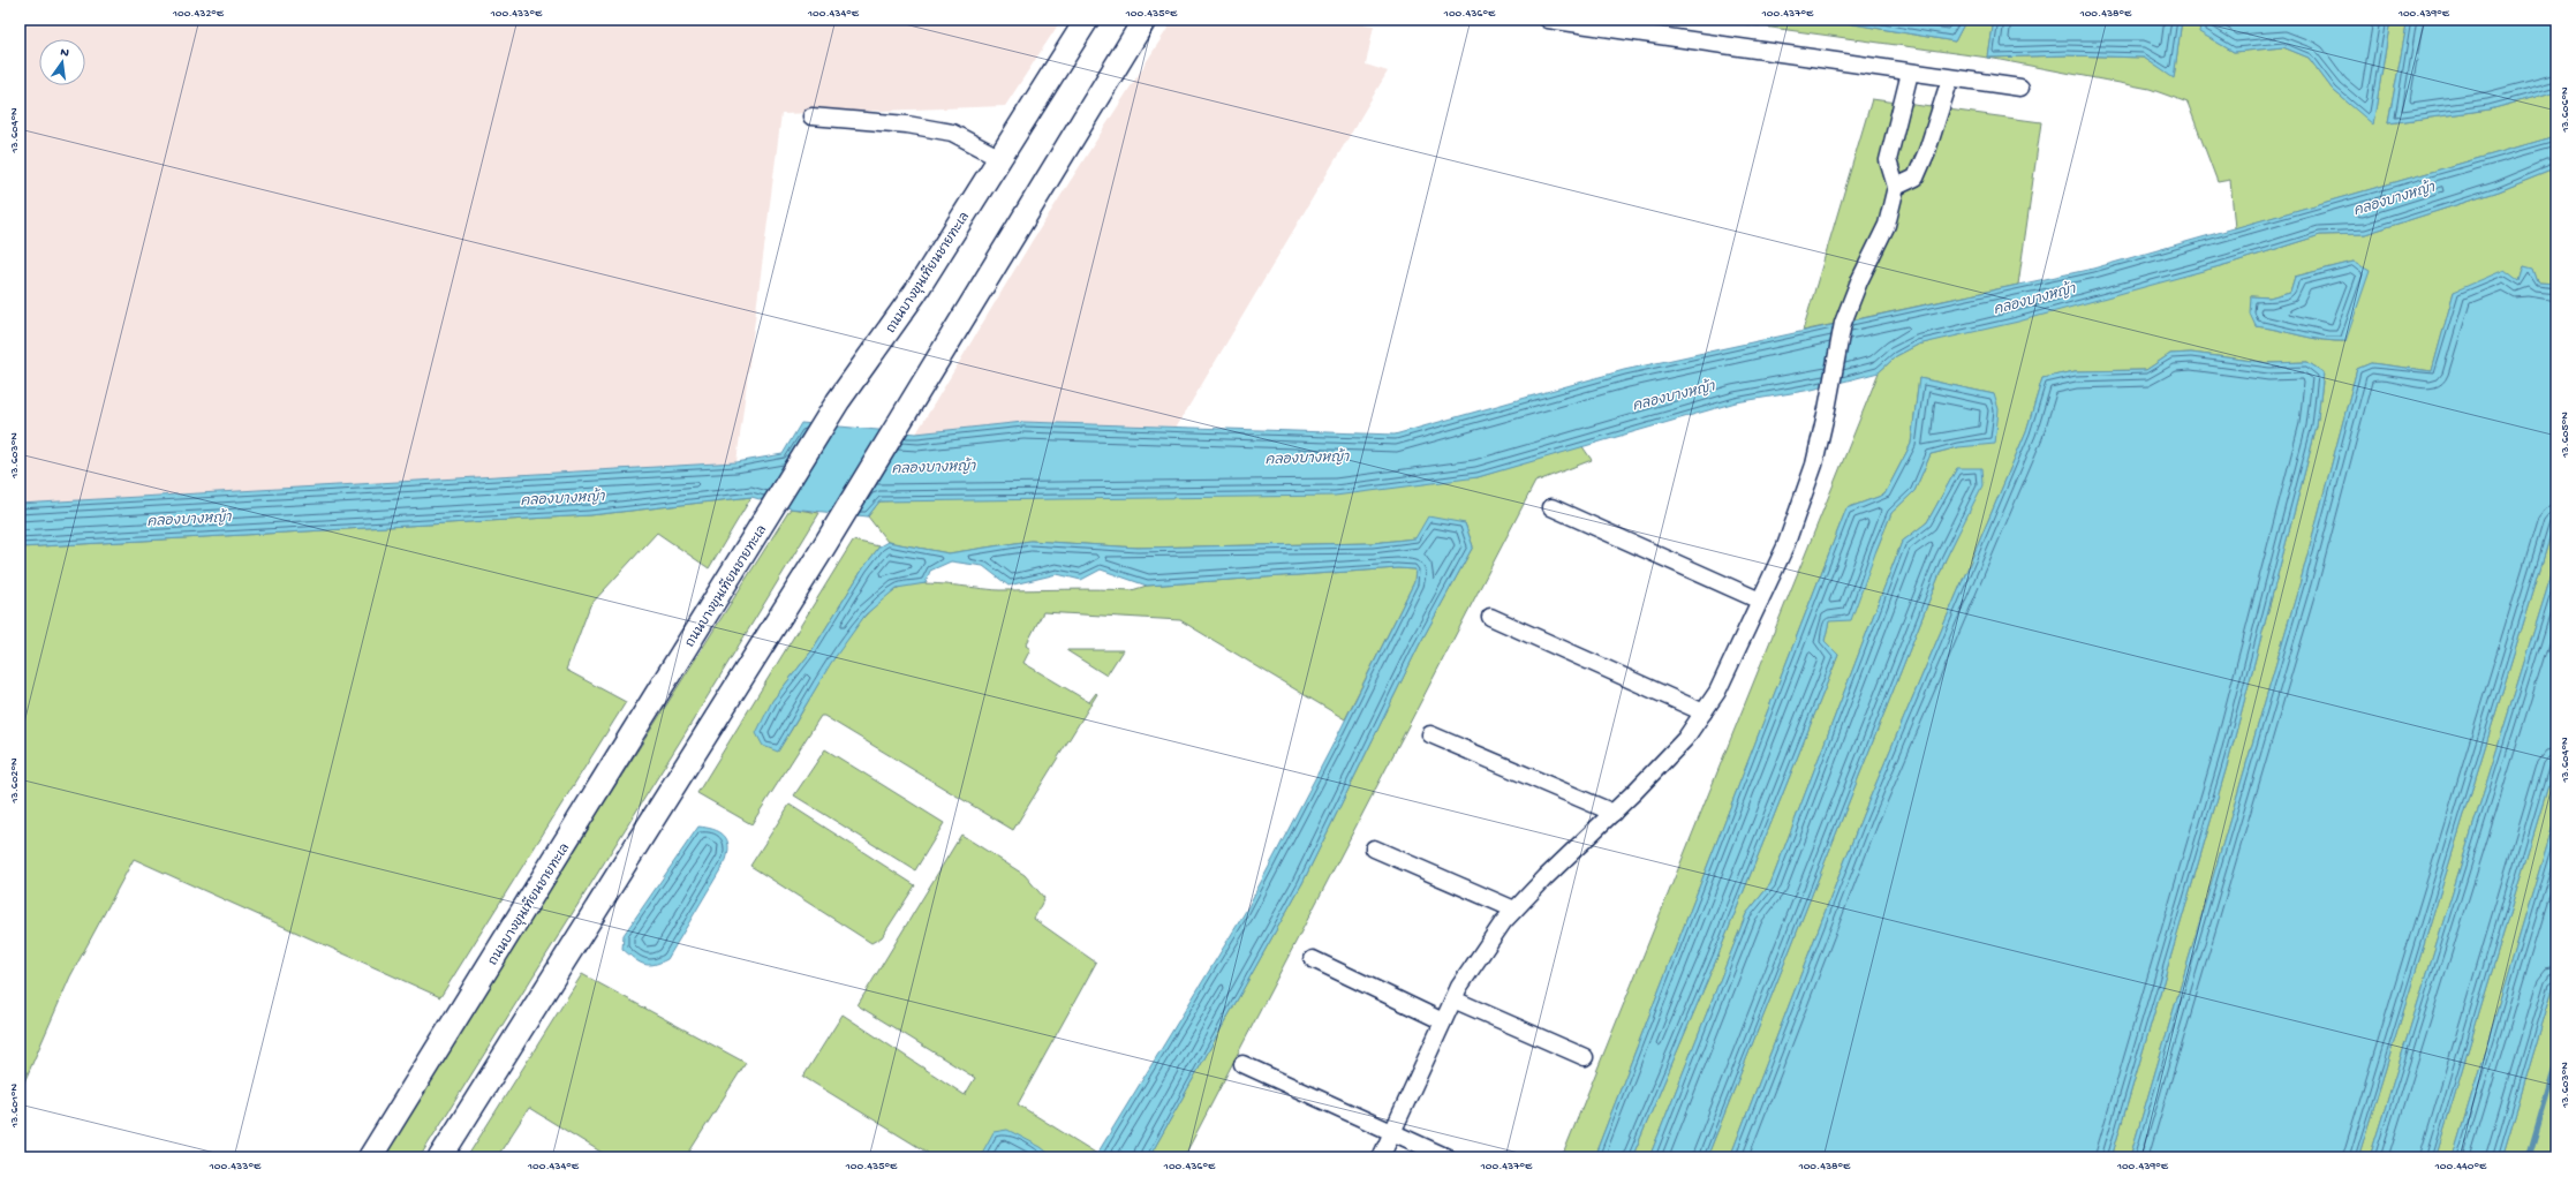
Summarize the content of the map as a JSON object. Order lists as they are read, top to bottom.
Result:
{
  "streets": {
    "main road": ["ถนนบางขุนเทียนชายทะเล"]
  },
  "water": ["คลองบางหญ้า"],
  "north": "top",
  "coordinates": [
    "100.432°E",
    "100.433°E",
    "100.434°E",
    "100.435°E",
    "100.436°E",
    "100.437°E",
    "100.438°E",
    "100.439°E",
    "13.606°N",
    "13.604°N",
    "13.605°N",
    "13.603°N",
    "13.602°N",
    "13.601°N",
    "100.440°E"
  ]
}
